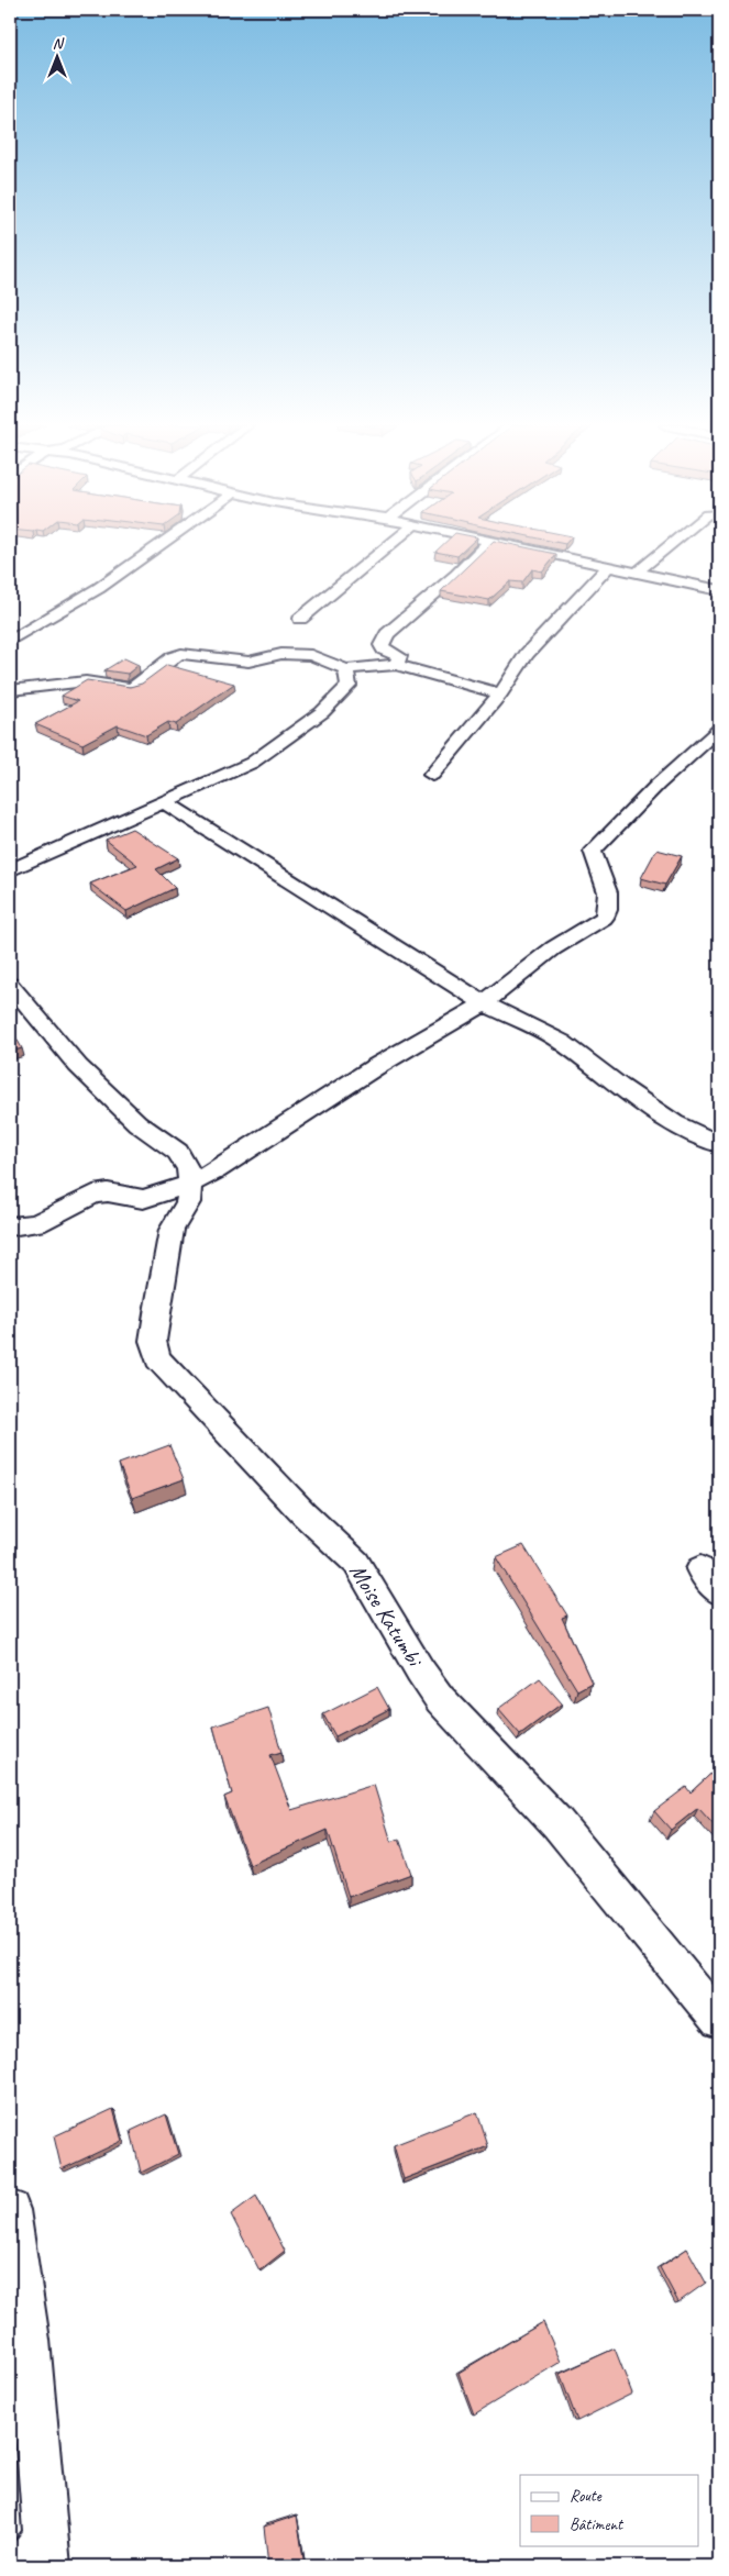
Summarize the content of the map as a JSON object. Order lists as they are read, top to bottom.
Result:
{
  "streets": {
    "street": ["Moise Katumbi"]
  },
  "legend": ["Route", "Bâtiment"],
  "north": "top"
}
